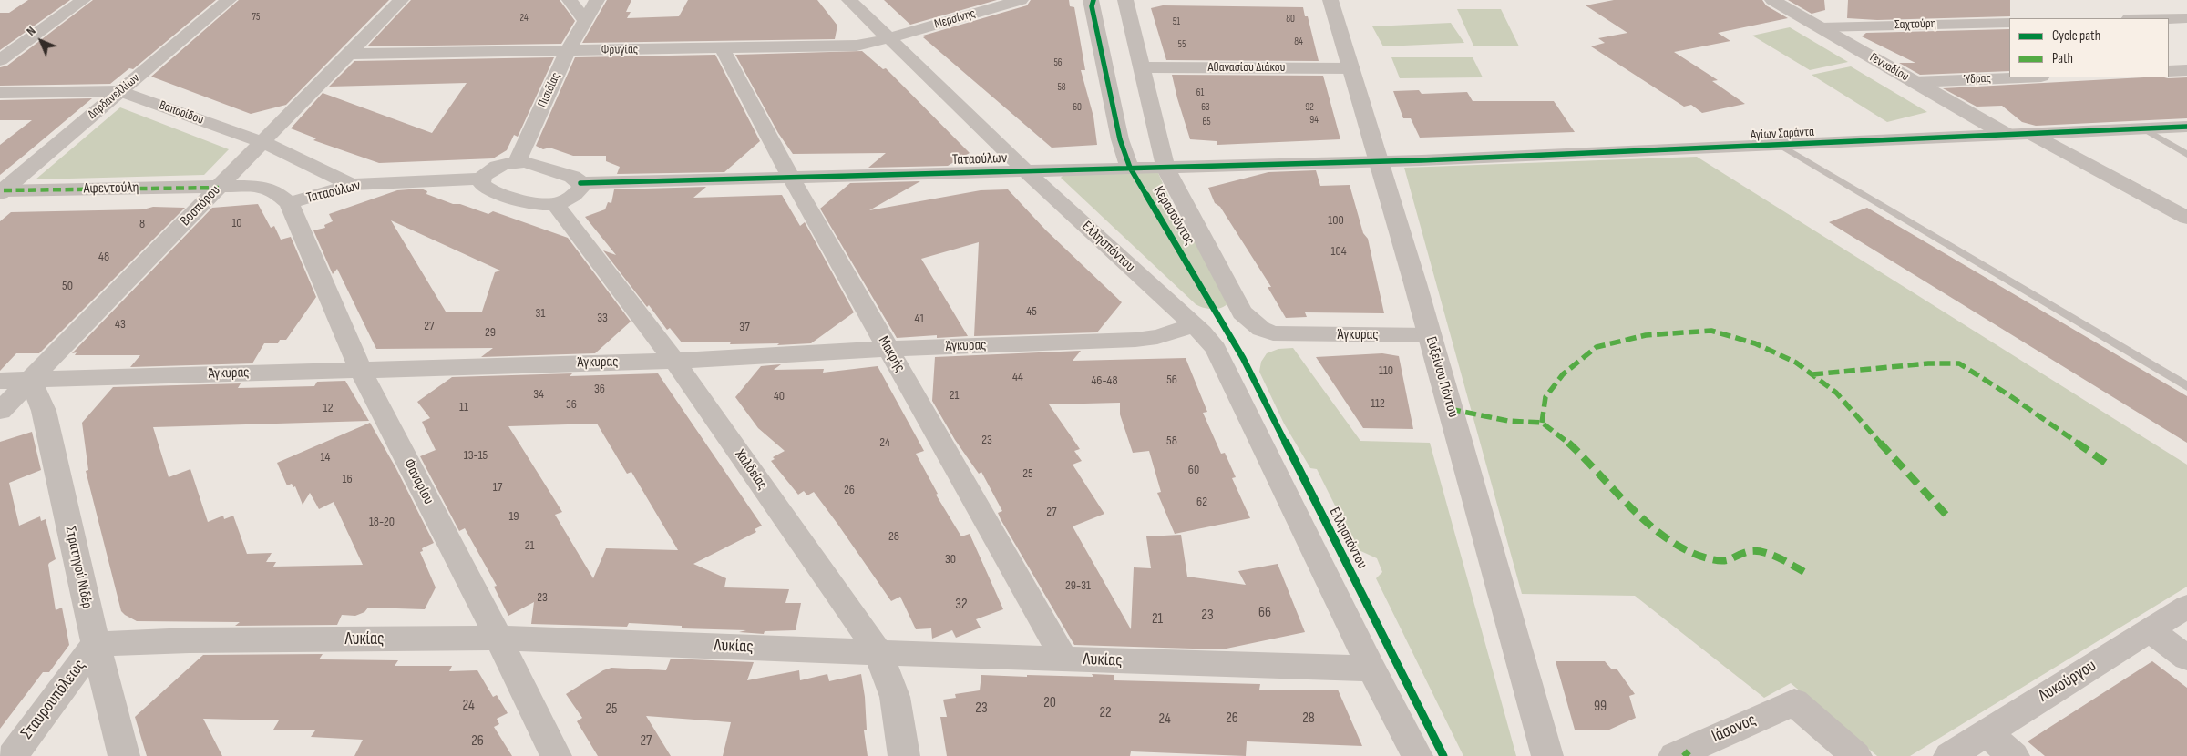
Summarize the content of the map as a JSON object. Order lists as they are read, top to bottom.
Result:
{
  "streets": {
    "street": [
      "Μερσίνης",
      "Σαχτούρη",
      "Φρυγίας",
      "Αθανασίου Διάκου",
      "Γενναδίου",
      "Ύδρας",
      "Πισιδίας",
      "Δαρδανελλίων",
      "Βαπορίδου",
      "Αγίων Σαράντα",
      "Ταταούλων",
      "Αφεντούλη",
      "Βοσπόρου",
      "Κερασούντος",
      "Ελλησπόντου",
      "Άγκυρας",
      "Μακρής",
      "Ευξείνου Πόντου",
      "Χαλδείας",
      "Φαναρίου",
      "Στρατηγού Νιδέρ",
      "Λυκίας",
      "Λυκούργου",
      "Σταυρουπόλεως",
      "Ιάσονος"
    ]
  },
  "crossings": [
    ["Μερσίνης", "Φρυγίας"],
    ["Μερσίνης", "Ελλησπόντου"],
    ["Σαχτούρη", "Γενναδίου"],
    ["Φρυγίας", "Πισιδίας"],
    ["Φρυγίας", "Βοσπόρου"],
    ["Φρυγίας", "Ελλησπόντου"],
    ["Φρυγίας", "Μακρής"],
    ["Αθανασίου Διάκου", "Κερασούντος"],
    ["Αθανασίου Διάκου", "Ευξείνου Πόντου"],
    ["Γενναδίου", "Ύδρας"],
    ["Γενναδίου", "Αγίων Σαράντα"],
    ["Πισιδίας", "Ταταούλων"],
    ["Δαρδανελλίων", "Βαπορίδου"],
    ["Δαρδανελλίων", "Αφεντούλη"],
    ["Βαπορίδου", "Ταταούλων"],
    ["Βαπορίδου", "Βοσπόρου"],
    ["Αγίων Σαράντα", "Ταταούλων"],
    ["Αγίων Σαράντα", "Ευξείνου Πόντου"],
    ["Ταταούλων", "Αφεντούλη"],
    ["Ταταούλων", "Βοσπόρου"],
    ["Ταταούλων", "Κερασούντος"],
    ["Ταταούλων", "Ελλησπόντου"],
    ["Ταταούλων", "Μακρής"],
    ["Ταταούλων", "Ευξείνου Πόντου"],
    ["Ταταούλων", "Φαναρίου"],
    ["Αφεντούλη", "Βοσπόρου"],
    ["Βοσπόρου", "Άγκυρας"],
    ["Βοσπόρου", "Στρατηγού Νιδέρ"],
    ["Κερασούντος", "Άγκυρας"],
    ["Ελλησπόντου", "Άγκυρας"],
    ["Ελλησπόντου", "Λυκίας"],
    ["Άγκυρας", "Μακρής"],
    ["Άγκυρας", "Ευξείνου Πόντου"],
    ["Άγκυρας", "Χαλδείας"],
    ["Άγκυρας", "Φαναρίου"],
    ["Άγκυρας", "Στρατηγού Νιδέρ"],
    ["Μακρής", "Λυκίας"],
    ["Χαλδείας", "Λυκίας"],
    ["Φαναρίου", "Λυκίας"],
    ["Στρατηγού Νιδέρ", "Λυκίας"],
    ["Στρατηγού Νιδέρ", "Σταυρουπόλεως"],
    ["Λυκίας", "Σταυρουπόλεως"]
  ],
  "house_numbers": [
    "75",
    "24",
    "80",
    "51",
    "84",
    "55",
    "56",
    "58",
    "61",
    "60",
    "63",
    "92",
    "94",
    "65",
    "100",
    "10",
    "8",
    "104",
    "48",
    "50",
    "45",
    "31",
    "33",
    "41",
    "43",
    "27",
    "37",
    "29",
    "110",
    "44",
    "56",
    "46-48",
    "36",
    "34",
    "21",
    "40",
    "112",
    "36",
    "11",
    "12",
    "23",
    "58",
    "24",
    "13-15",
    "14",
    "60",
    "25",
    "16",
    "17",
    "26",
    "62",
    "27",
    "19",
    "18-20",
    "28",
    "21",
    "30",
    "29-31",
    "23",
    "32",
    "66",
    "23",
    "21",
    "20",
    "24",
    "99",
    "23",
    "25",
    "22",
    "26",
    "28",
    "24",
    "26",
    "27"
  ],
  "legend": ["Cycle path", "Path"],
  "north": "top left"
}
